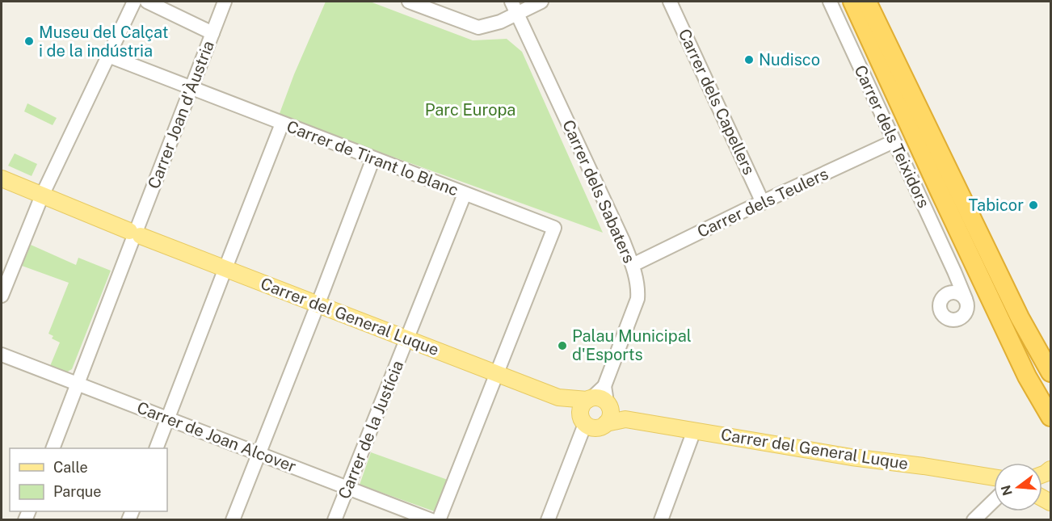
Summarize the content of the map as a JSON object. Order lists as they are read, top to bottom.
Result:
{
  "streets": {
    "main road": ["Carrer del General Luque"],
    "street": [
      "Carrer dels Capellers",
      "Carrer Joan d'Àustria",
      "Carrer dels Teixidors",
      "Carrer de Tirant lo Blanc",
      "Carrer dels Sabaters",
      "Carrer dels Teulers",
      "Carrer de la Justícia",
      "Carrer de Joan Alcover"
    ]
  },
  "crossings": [
    ["Carrer dels Capellers", "Carrer dels Teulers"],
    ["Carrer Joan d'Àustria", "Carrer de Tirant lo Blanc"],
    ["Carrer Joan d'Àustria", "Carrer del General Luque"],
    ["Carrer Joan d'Àustria", "Carrer de Joan Alcover"],
    ["Carrer dels Teixidors", "Carrer dels Teulers"],
    ["Carrer de Tirant lo Blanc", "Carrer del General Luque"],
    ["Carrer de Tirant lo Blanc", "Carrer de la Justícia"],
    ["Carrer dels Sabaters", "Carrer dels Teulers"],
    ["Carrer dels Sabaters", "Carrer del General Luque"],
    ["Carrer del General Luque", "Carrer de la Justícia"],
    ["Carrer de la Justícia", "Carrer de Joan Alcover"]
  ],
  "parks": ["Parc Europa"],
  "places": [
    "Museu del Calçat i de la indústria",
    "Nudisco",
    "Tabicor",
    "Palau Municipal d'Esports"
  ],
  "legend": ["Calle", "Parque"],
  "north": "left"
}
